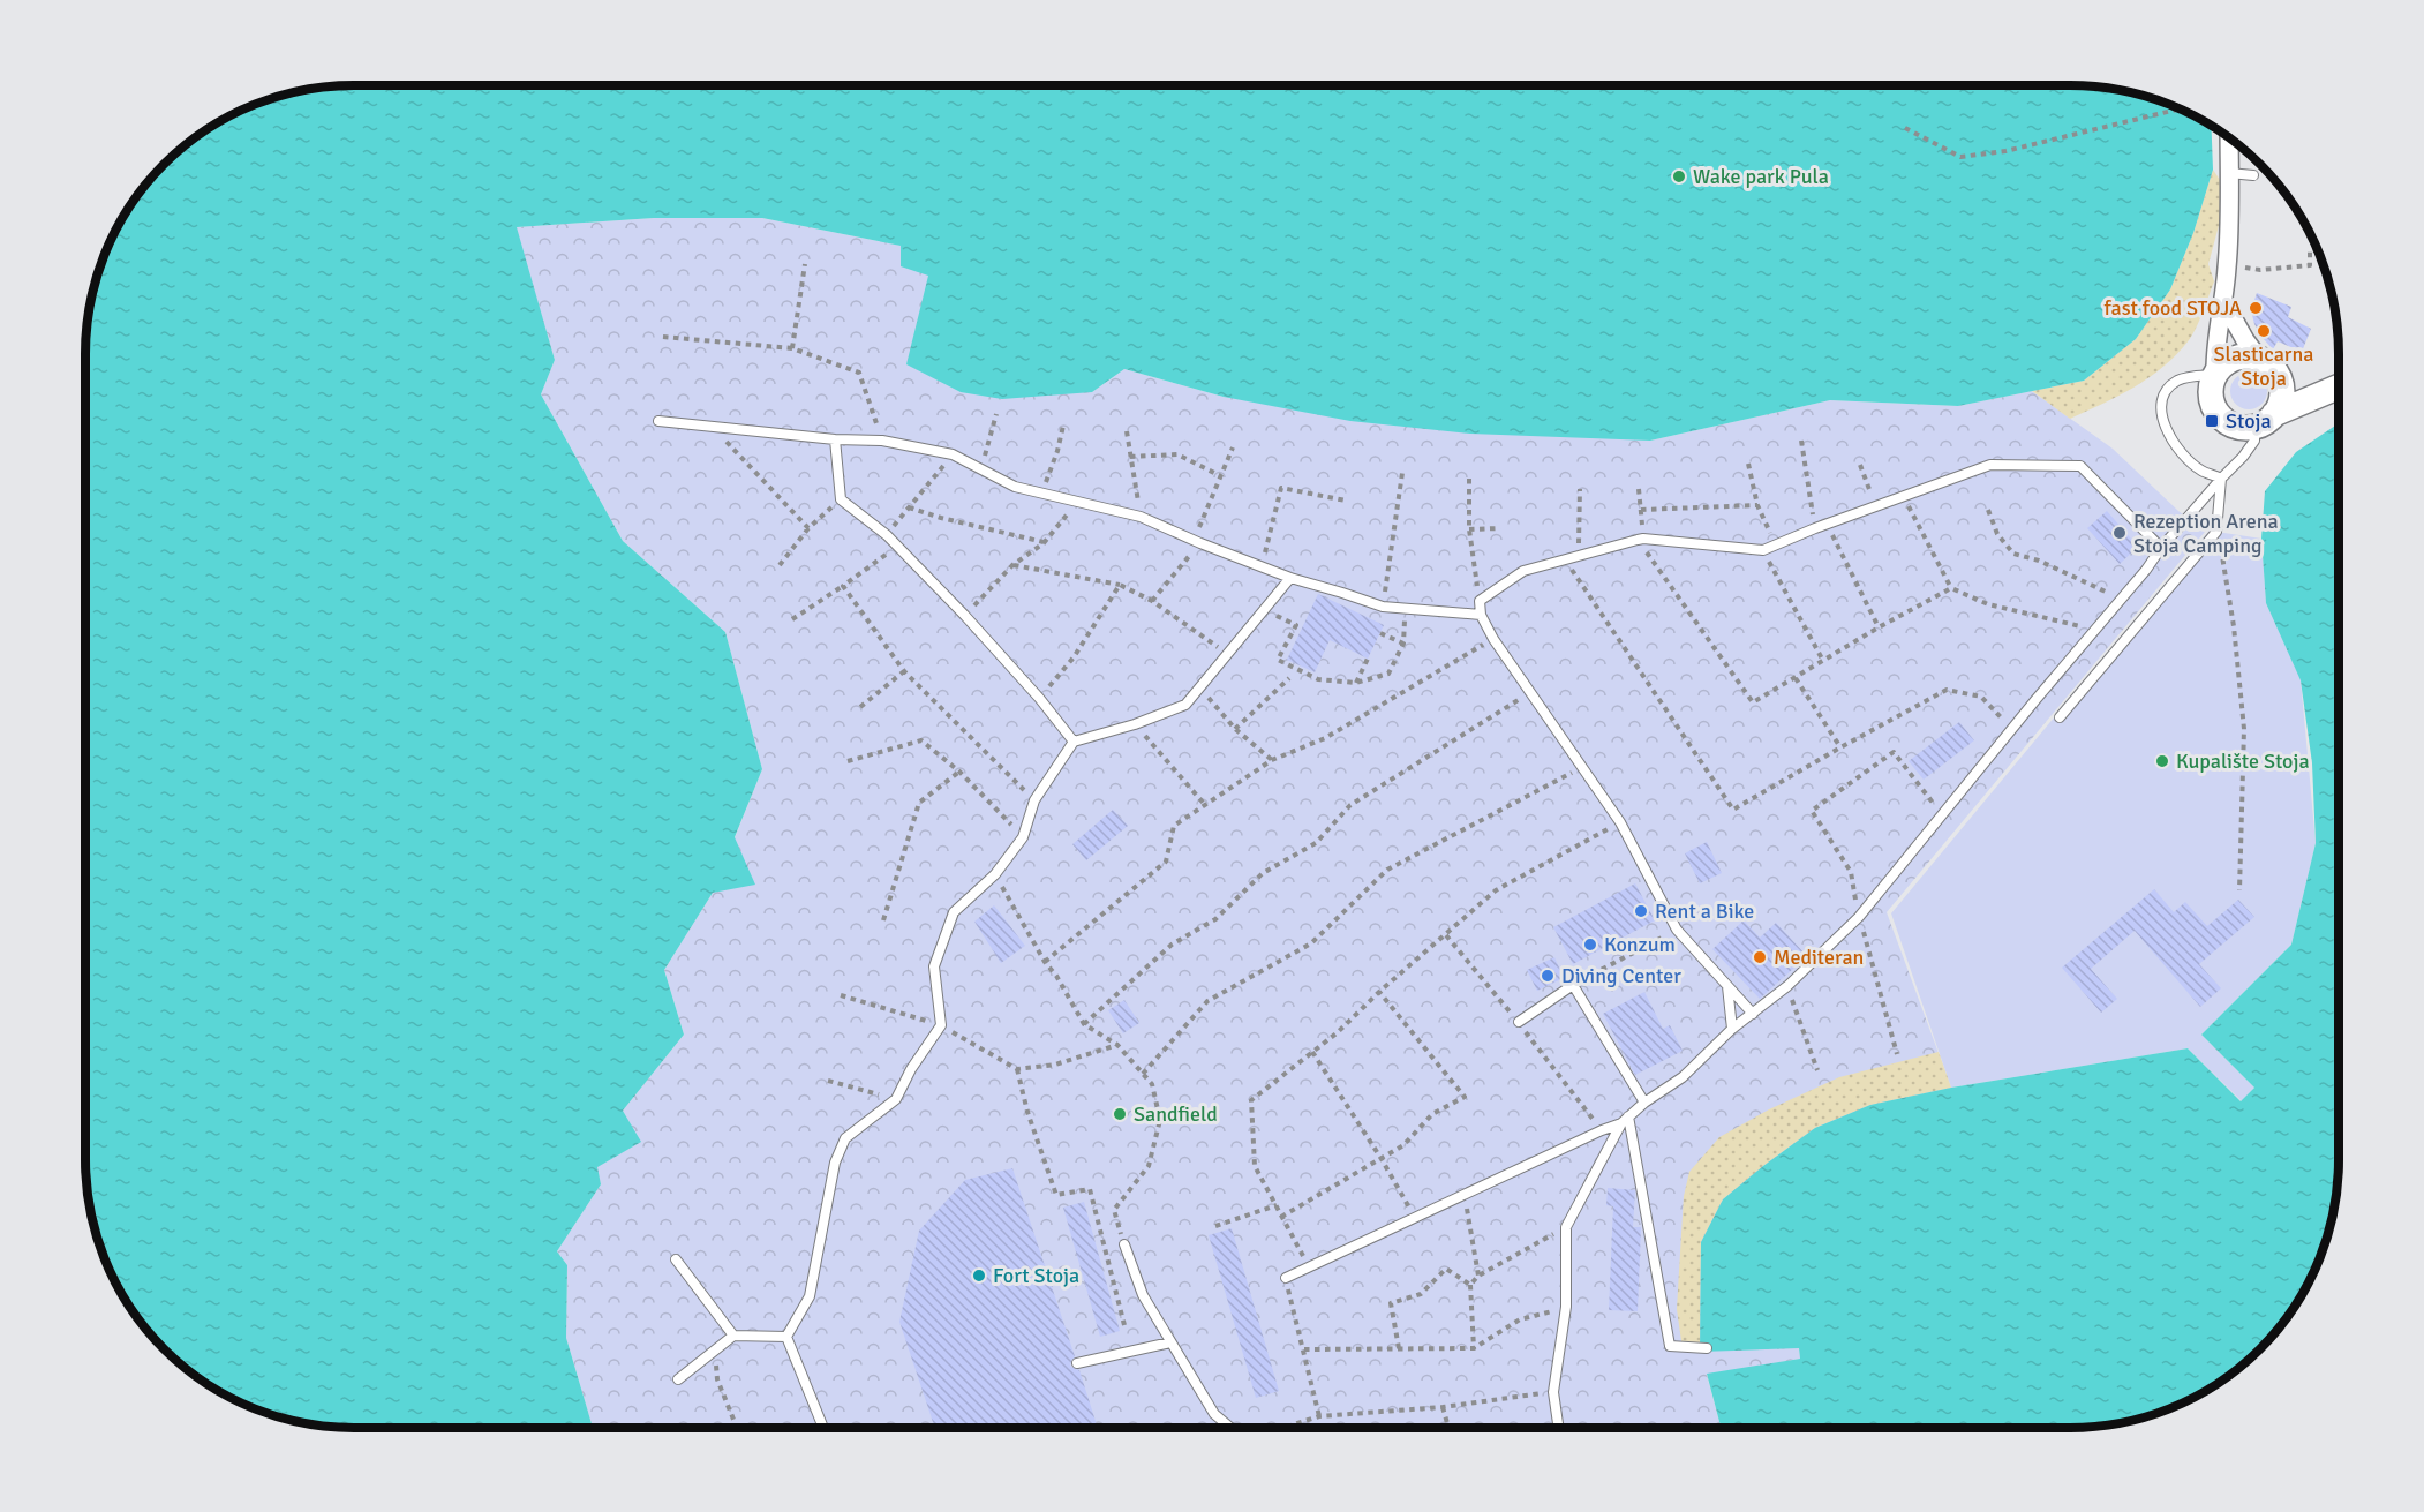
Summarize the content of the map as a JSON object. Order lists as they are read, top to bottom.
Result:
{
  "places": {
    "other": [
      "Wake park Pula",
      "fast food STOJA",
      "Slasticarna Stoja",
      "Rezeption Arena Stoja Camping",
      "Kupalište Stoja",
      "Rent a Bike",
      "Konzum",
      "Mediteran",
      "Diving Center",
      "Sandfield",
      "Fort Stoja"
    ],
    "transit": ["Stoja"]
  }
}
